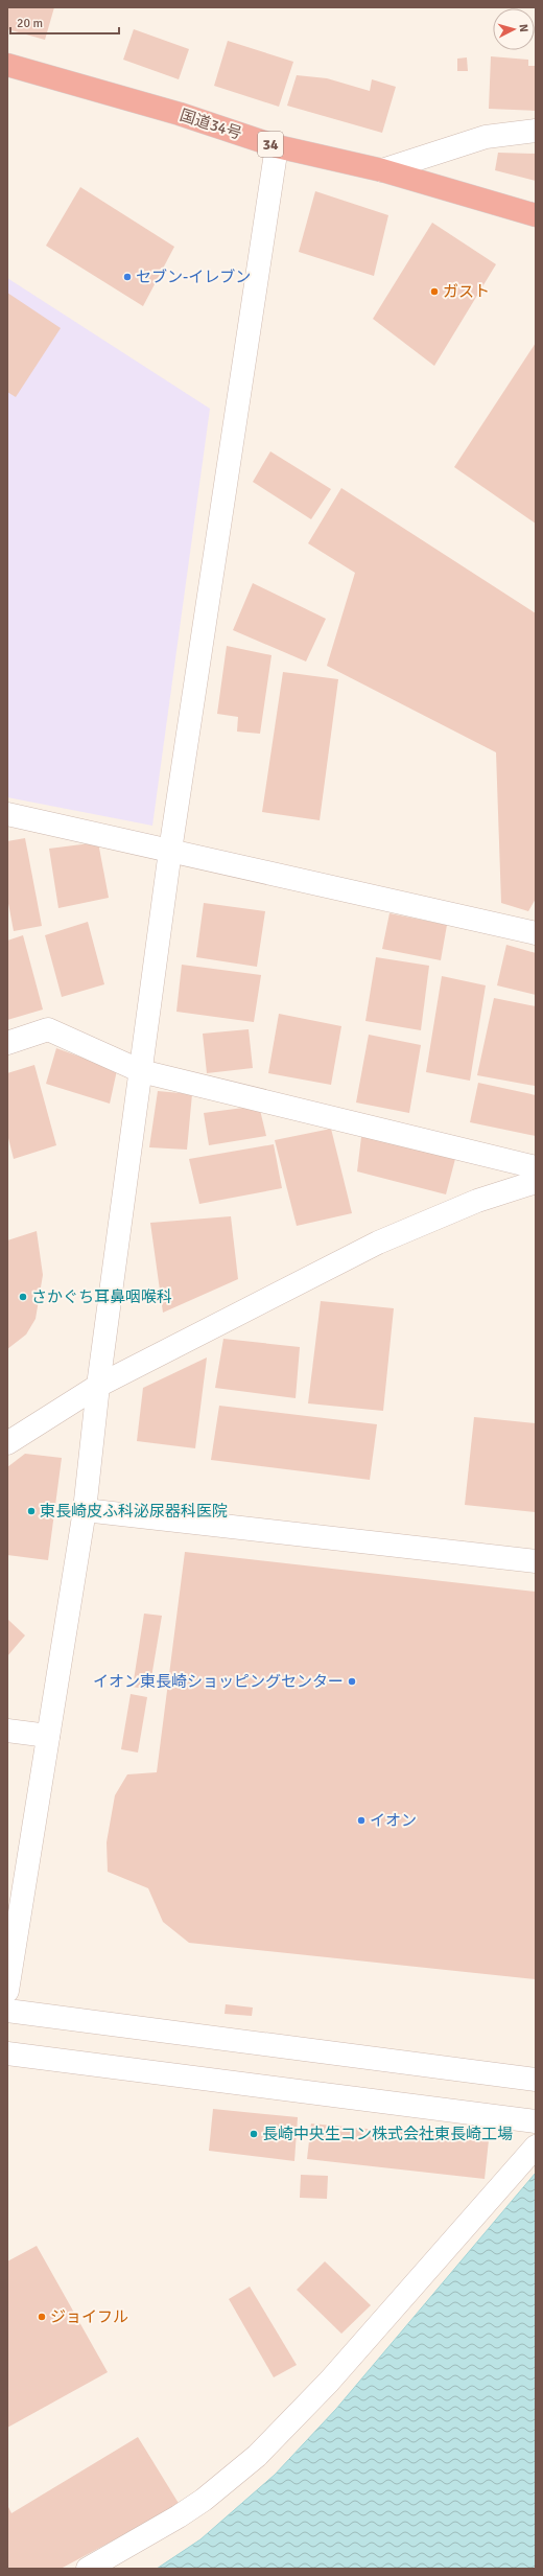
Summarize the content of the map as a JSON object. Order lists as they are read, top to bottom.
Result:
{
  "streets": {
    "highway": ["国道34号", "34"]
  },
  "places": [
    "セブン-イレブン",
    "ガスト",
    "さかぐち耳鼻咽喉科",
    "東長崎皮ふ科泌尿器科医院",
    "イオン東長崎ショッピングセンター",
    "イオン",
    "長崎中央生コン株式会社東長崎工場",
    "ジョイフル"
  ],
  "scale_bar": "20 m",
  "north": "right"
}
